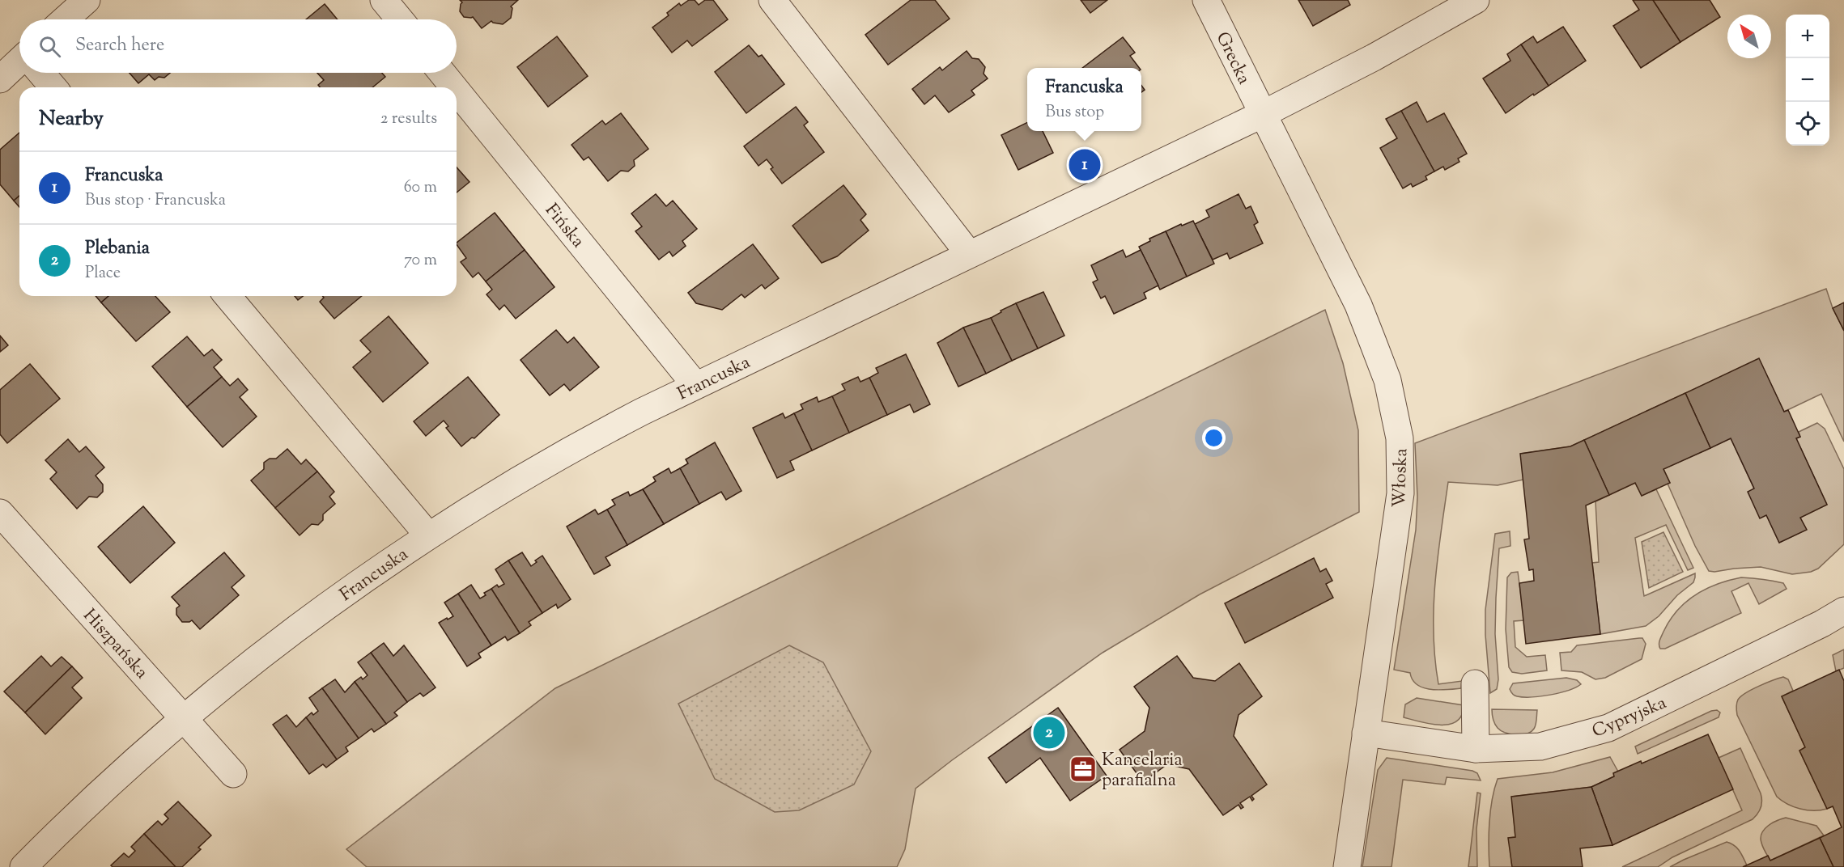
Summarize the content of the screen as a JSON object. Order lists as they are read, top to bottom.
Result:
{
  "streets": {
    "street": [
      "Grecka",
      "Fińska",
      "Francuska",
      "Włoska",
      "Hiszpańska",
      "Cypryjska"
    ]
  },
  "crossings": [
    ["Grecka", "Francuska"],
    ["Grecka", "Włoska"],
    ["Fińska", "Francuska"],
    ["Francuska", "Włoska"],
    ["Francuska", "Hiszpańska"],
    ["Włoska", "Cypryjska"]
  ],
  "places": {
    "office": ["Kancelaria parafialna"]
  },
  "north": "top left",
  "page": {
    "map_buttons": ["+", "−"],
    "search": "Search here",
    "popup": ["Francuska", "Bus stop"],
    "heading": ["Nearby", "2 results"],
    "pins": ["1", "2"],
    "list": [
      {
        "mark": "1",
        "name": "Francuska",
        "note": "Bus stop · Francuska",
        "value": "60 m"
      },
      {
        "mark": "2",
        "name": "Plebania",
        "note": "Place",
        "value": "70 m"
      }
    ]
  }
}
